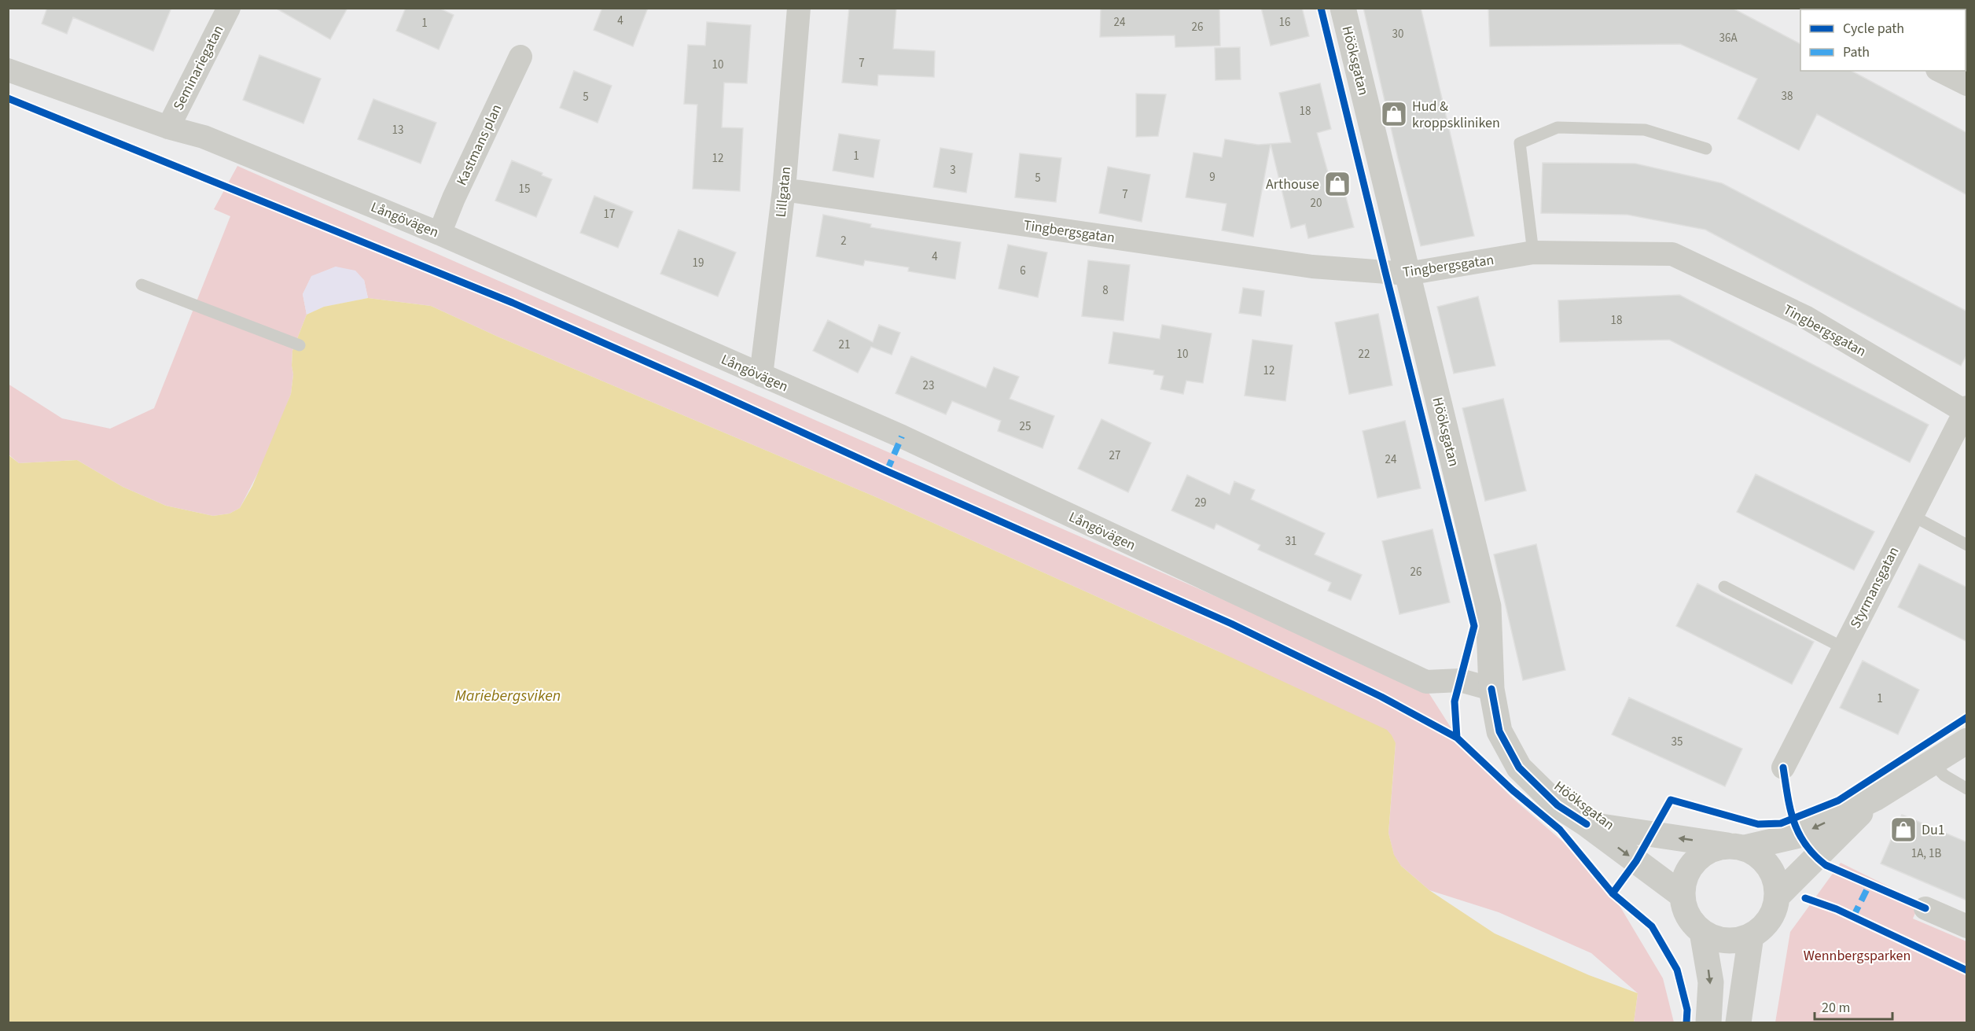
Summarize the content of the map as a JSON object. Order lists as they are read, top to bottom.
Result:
{
  "streets": {
    "street": [
      "Hööksgatan",
      "Seminariegatan",
      "Kastmans plan",
      "Lillgatan",
      "Långövägen",
      "Tingbergsgatan",
      "Styrmansgatan"
    ]
  },
  "crossings": [
    ["Hööksgatan", "Långövägen"],
    ["Hööksgatan", "Tingbergsgatan"],
    ["Seminariegatan", "Långövägen"],
    ["Kastmans plan", "Långövägen"],
    ["Lillgatan", "Långövägen"],
    ["Lillgatan", "Tingbergsgatan"],
    ["Tingbergsgatan", "Styrmansgatan"]
  ],
  "water": ["Mariebergsviken"],
  "parks": ["Wennbergsparken"],
  "places": {
    "shop": ["Hud & kroppskliniken", "Arthouse", "Du1"]
  },
  "house_numbers": [
    "4",
    "24",
    "16",
    "1",
    "26",
    "30",
    "36A",
    "7",
    "10",
    "38",
    "5",
    "18",
    "13",
    "1",
    "12",
    "3",
    "9",
    "5",
    "15",
    "7",
    "20",
    "17",
    "2",
    "4",
    "19",
    "6",
    "8",
    "18",
    "21",
    "10",
    "22",
    "12",
    "23",
    "25",
    "27",
    "24",
    "29",
    "31",
    "26",
    "1",
    "35",
    "1A, 1B"
  ],
  "legend": ["Cycle path", "Path"],
  "scale_bar": "20 m"
}
